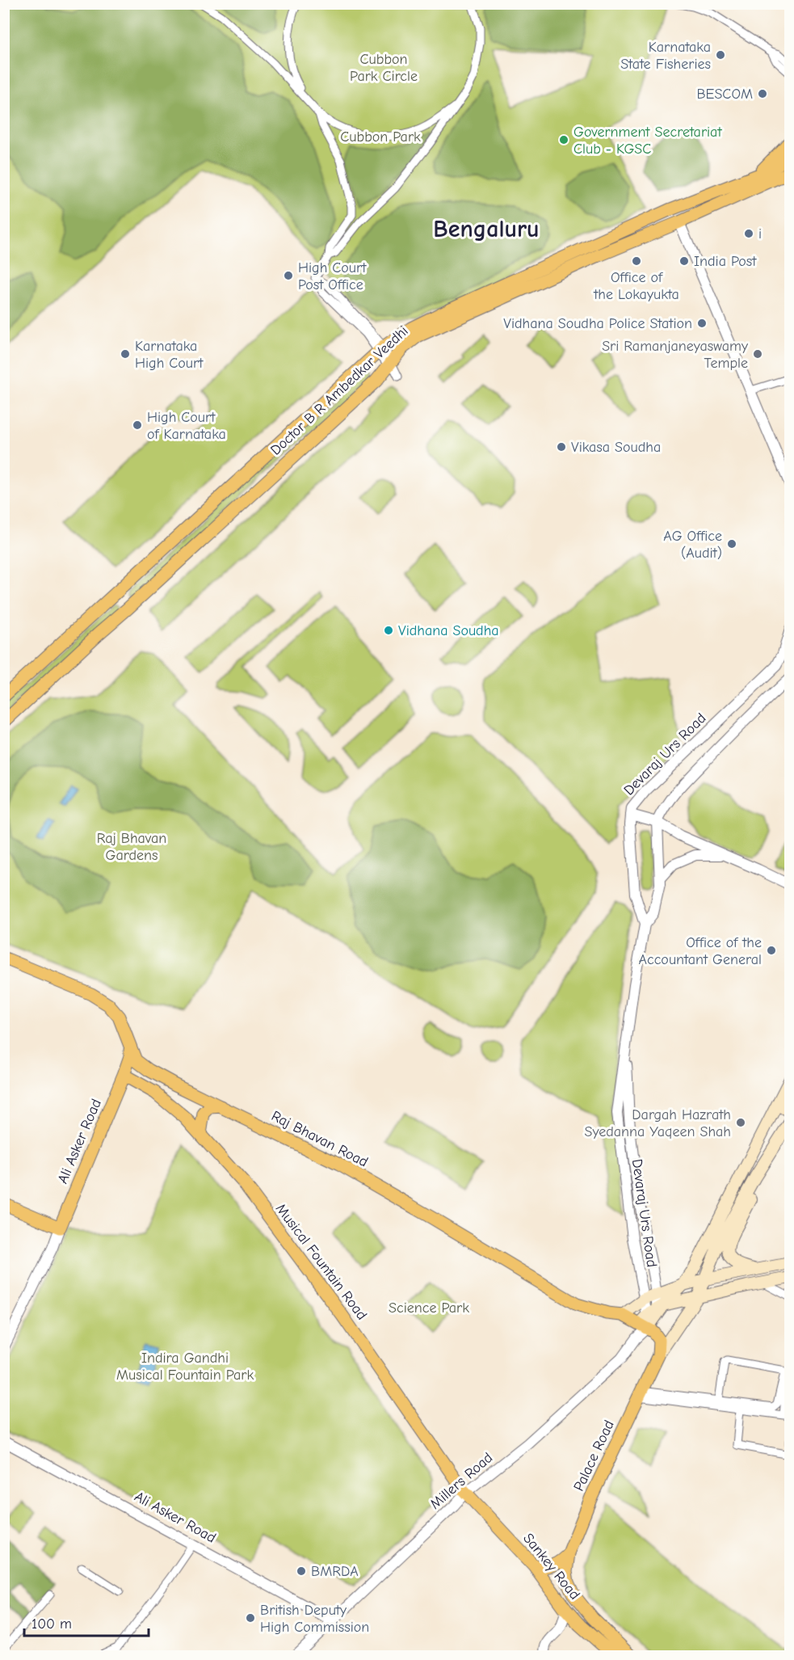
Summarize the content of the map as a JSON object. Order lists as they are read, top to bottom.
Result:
{
  "streets": {
    "main road": [
      "Doctor B R Ambedkar Veedhi",
      "Raj Bhavan Road",
      "Ali Asker Road",
      "Musical Fountain Road",
      "Palace Road",
      "Sankey Road"
    ],
    "street": ["Devaraj Urs Road", "Millers Road"]
  },
  "crossings": [
    ["Devaraj Urs Road", "Millers Road"],
    ["Raj Bhavan Road", "Ali Asker Road"],
    ["Ali Asker Road", "Musical Fountain Road"],
    ["Ali Asker Road", "Millers Road"],
    ["Musical Fountain Road", "Millers Road"],
    ["Musical Fountain Road", "Sankey Road"],
    ["Palace Road", "Sankey Road"],
    ["Millers Road", "Sankey Road"]
  ],
  "districts": ["Bengaluru"],
  "parks": [
    "Cubbon Park Circle",
    "Cubbon Park",
    "Raj Bhavan Gardens",
    "Science Park",
    "Indira Gandhi Musical Fountain Park"
  ],
  "places": [
    "Karnataka State Fisheries",
    "BESCOM",
    "Government Secretariat Club - KGSC",
    "i",
    "Office of the Lokayukta",
    "India Post",
    "High Court Post Office",
    "Vidhana Soudha Police Station",
    "Karnataka High Court",
    "Sri Ramanjaneyaswamy Temple",
    "High Court of Karnataka",
    "Vikasa Soudha",
    "AG Office (Audit)",
    "Vidhana Soudha",
    "Office of the Accountant General",
    "Dargah Hazrath Syedanna Yaqeen Shah",
    "BMRDA",
    "British Deputy High Commission"
  ],
  "scale_bar": "100 m"
}
